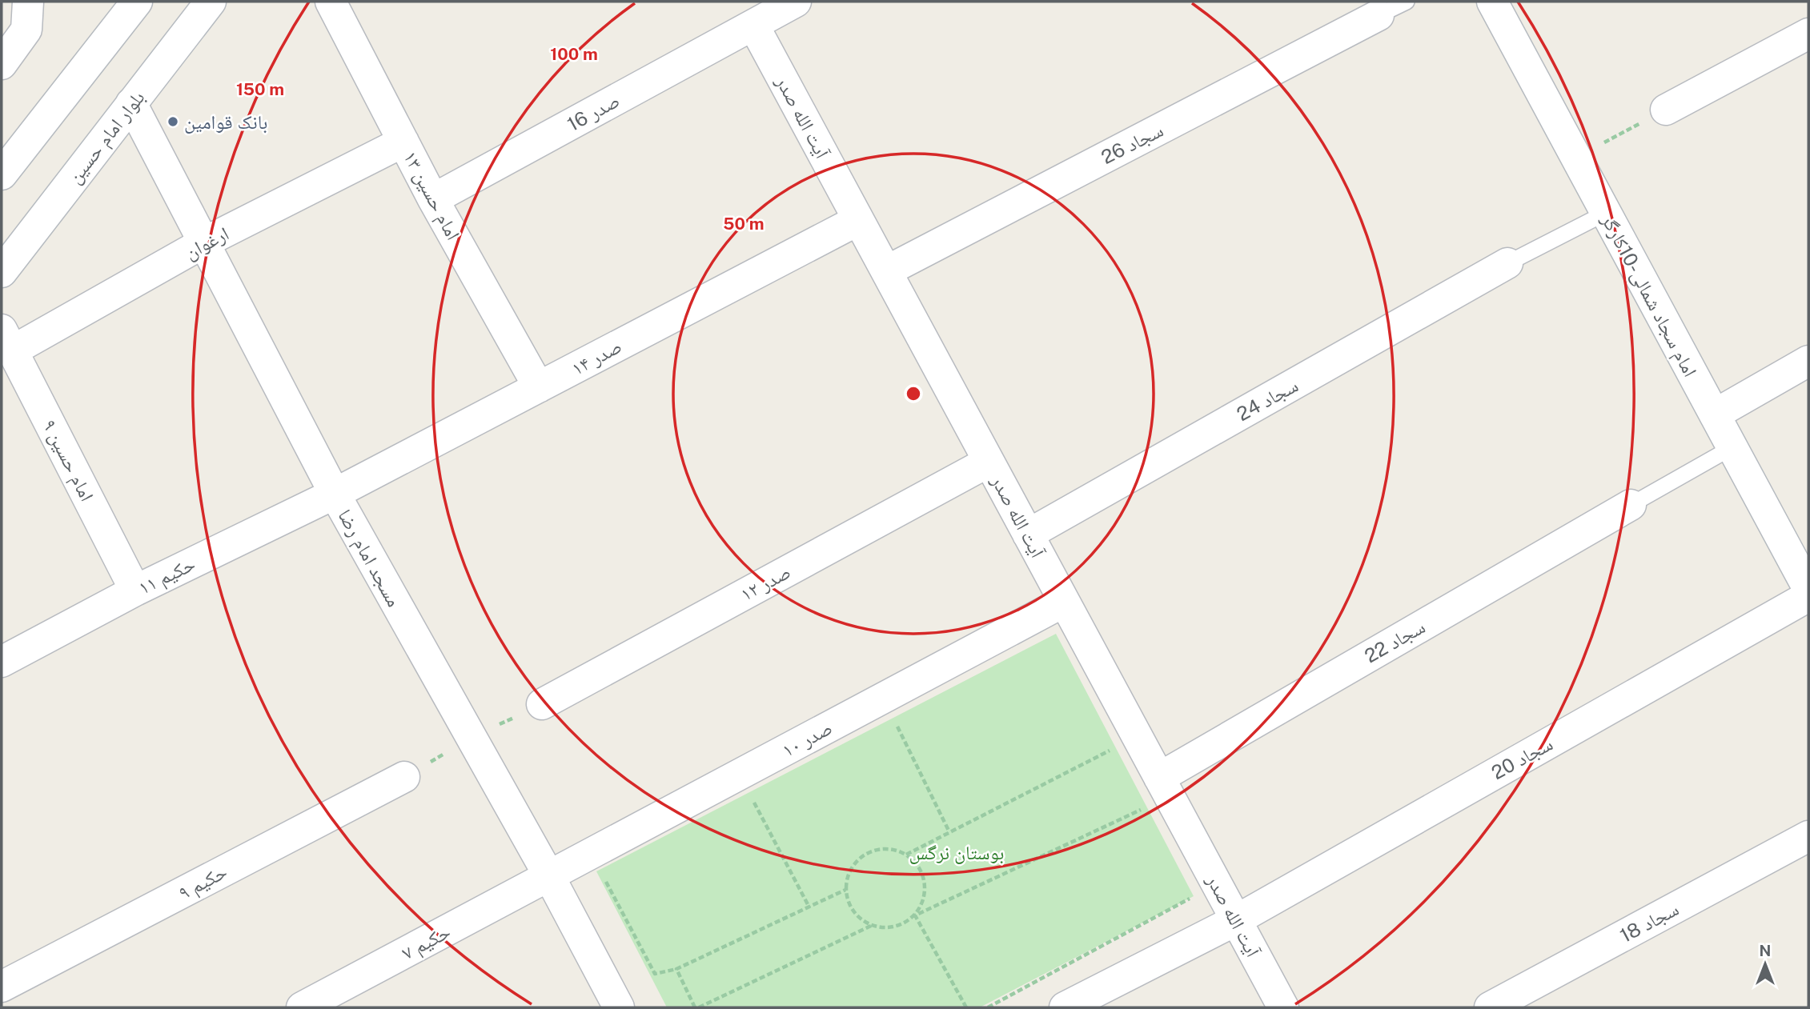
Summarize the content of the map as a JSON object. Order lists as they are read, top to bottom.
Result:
{
  "streets": {
    "street": [
      "صدر 16",
      "آیت الله صدر",
      "بلوار امام حسین",
      "سجاد 26",
      "امام حسین ۱۳",
      "ارغوان",
      "امام سجاد شمالی-10کارگر",
      "صدر ۱۴",
      "سجاد 24",
      "امام حسین ۹",
      "مسجد امام رضا",
      "حکیم ۱۱",
      "صدر ۱۲",
      "سجاد 22",
      "صدر ۱۰",
      "سجاد 20",
      "حکیم ۹",
      "سجاد 18",
      "حکیم ۷"
    ]
  },
  "crossings": [
    ["صدر 16", "آیت الله صدر"],
    ["صدر 16", "امام حسین ۱۳"],
    ["آیت الله صدر", "سجاد 26"],
    ["آیت الله صدر", "صدر ۱۴"],
    ["آیت الله صدر", "سجاد 24"],
    ["آیت الله صدر", "صدر ۱۲"],
    ["آیت الله صدر", "سجاد 22"],
    ["آیت الله صدر", "صدر ۱۰"],
    ["آیت الله صدر", "سجاد 20"],
    ["بلوار امام حسین", "مسجد امام رضا"],
    ["امام حسین ۱۳", "ارغوان"],
    ["امام حسین ۱۳", "صدر ۱۴"],
    ["ارغوان", "امام حسین ۹"],
    ["ارغوان", "مسجد امام رضا"],
    ["صدر ۱۴", "مسجد امام رضا"],
    ["صدر ۱۴", "حکیم ۱۱"],
    ["امام حسین ۹", "حکیم ۱۱"],
    ["مسجد امام رضا", "حکیم ۱۱"],
    ["مسجد امام رضا", "صدر ۱۰"],
    ["مسجد امام رضا", "حکیم ۷"],
    ["صدر ۱۰", "حکیم ۷"]
  ],
  "parks": ["بوستان نرگس"],
  "places": ["بانک قوامین"],
  "north": "top",
  "rings": ["100 m", "150 m", "50 m"]
}
